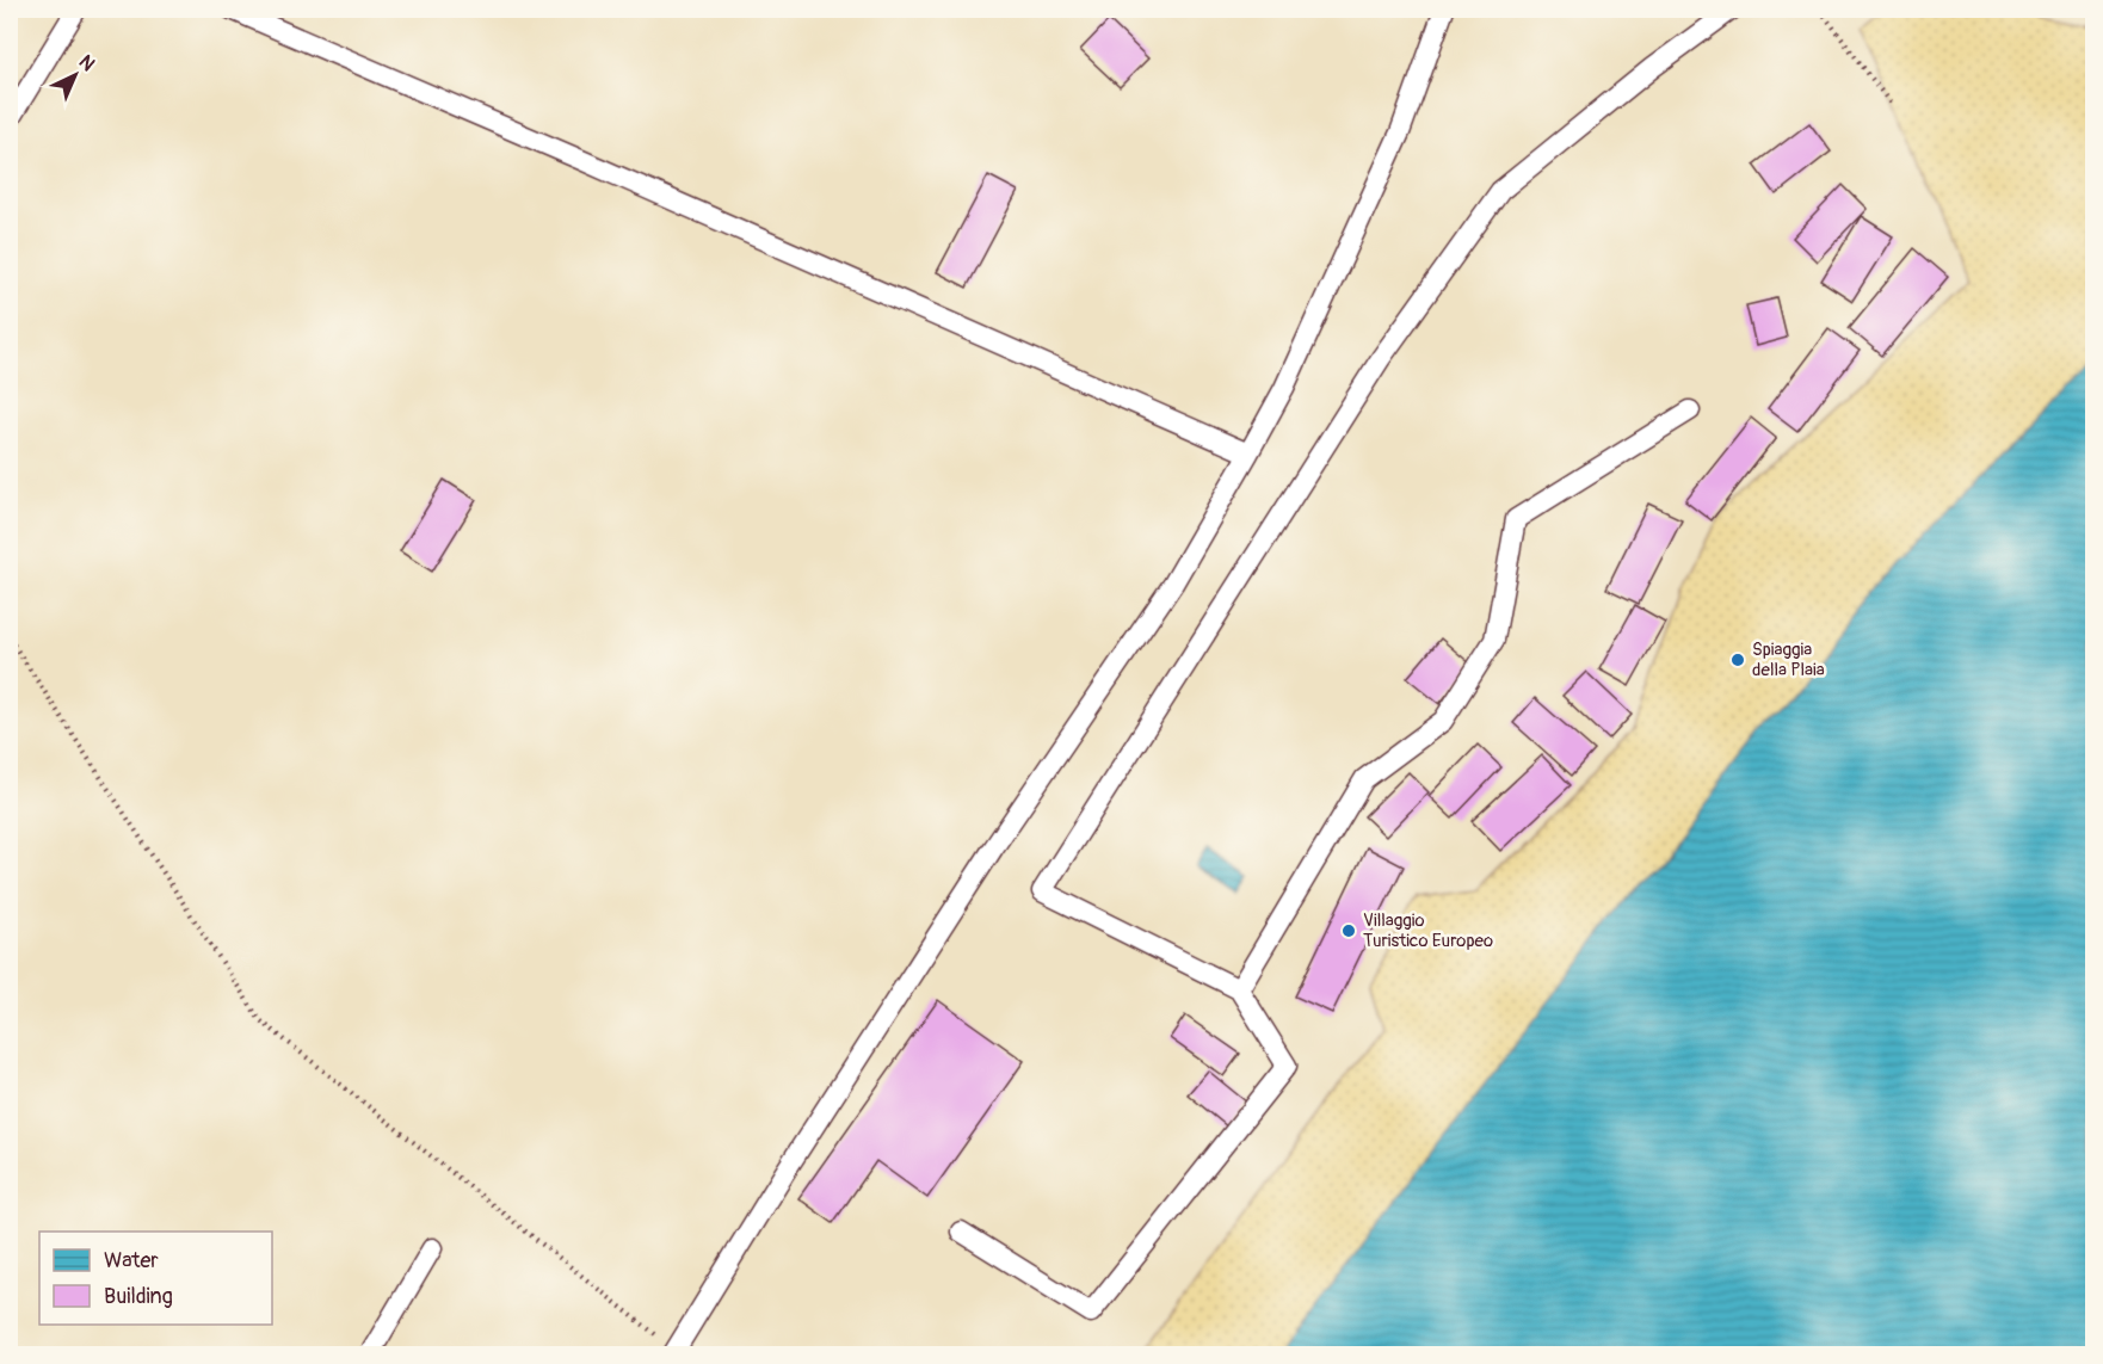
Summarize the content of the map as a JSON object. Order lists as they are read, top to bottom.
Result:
{
  "places": ["Spiaggia della Plaia", "Villaggio Turistico Europeo"],
  "legend": ["Water", "Building"],
  "north": "top right"
}
